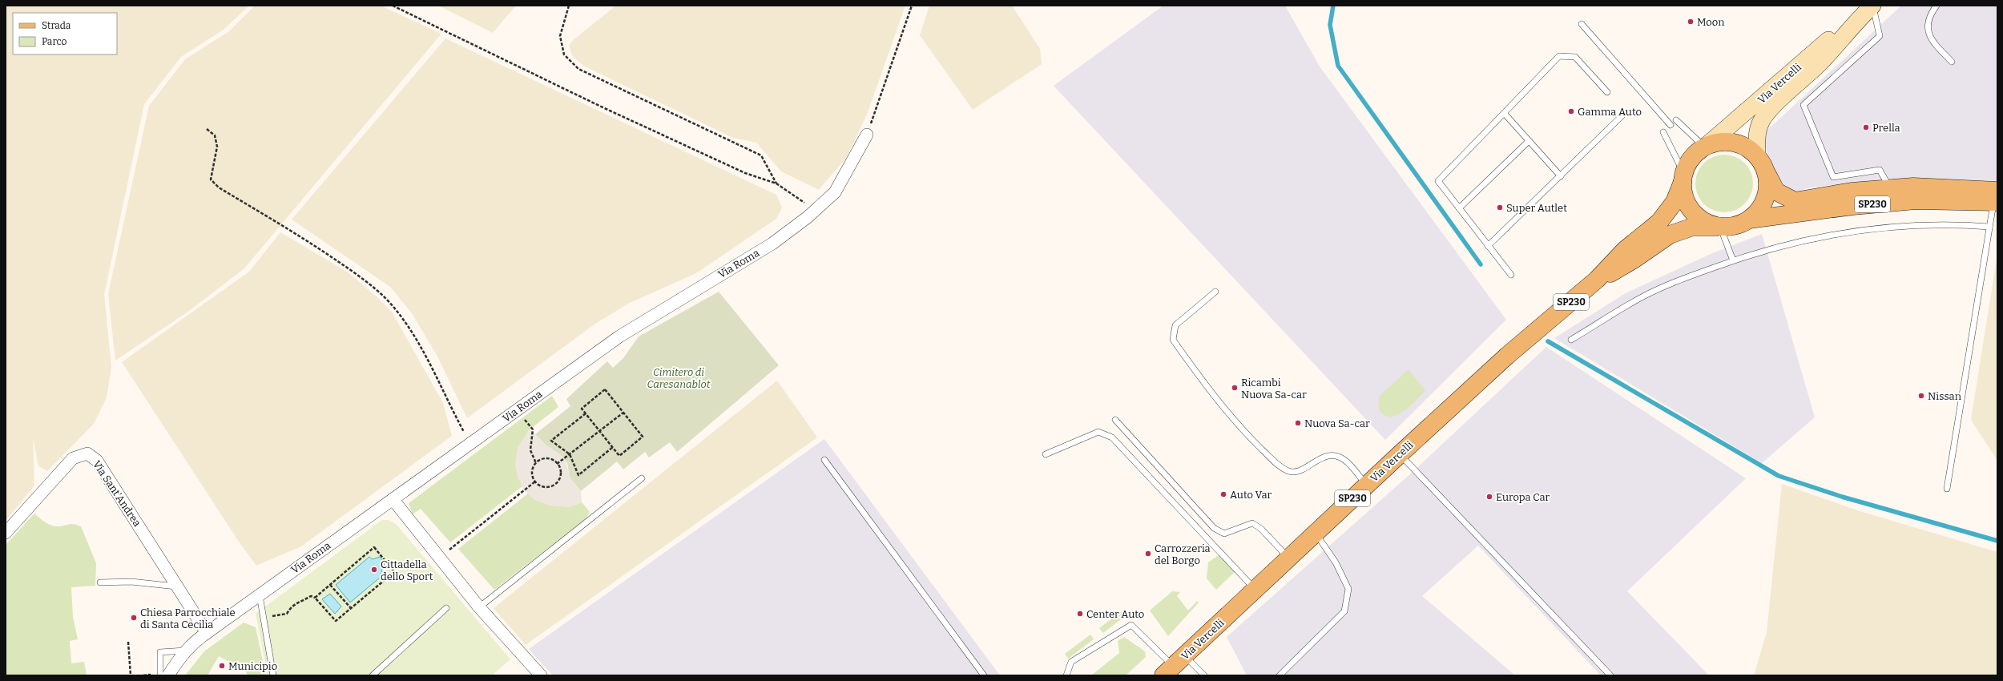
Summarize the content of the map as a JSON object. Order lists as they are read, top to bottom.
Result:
{
  "streets": {
    "main road": ["Via Vercelli", "SP230"],
    "street": ["Via Roma", "Via Sant'Andrea"]
  },
  "crossings": [
    ["Via Vercelli", "SP230"],
    ["Via Roma", "Via Sant'Andrea"]
  ],
  "parks": ["Cimitero di Caresanablot"],
  "places": [
    "Moon",
    "Gamma Auto",
    "Prella",
    "Super Autlet",
    "Ricambi Nuova Sa-car",
    "Nissan",
    "Nuova Sa-car",
    "Auto Var",
    "Europa Car",
    "Carrozzeria del Borgo",
    "Cittadella dello Sport",
    "Center Auto",
    "Chiesa Parrocchiale di Santa Cecilia",
    "Municipio"
  ],
  "legend": ["Strada", "Parco"]
}
